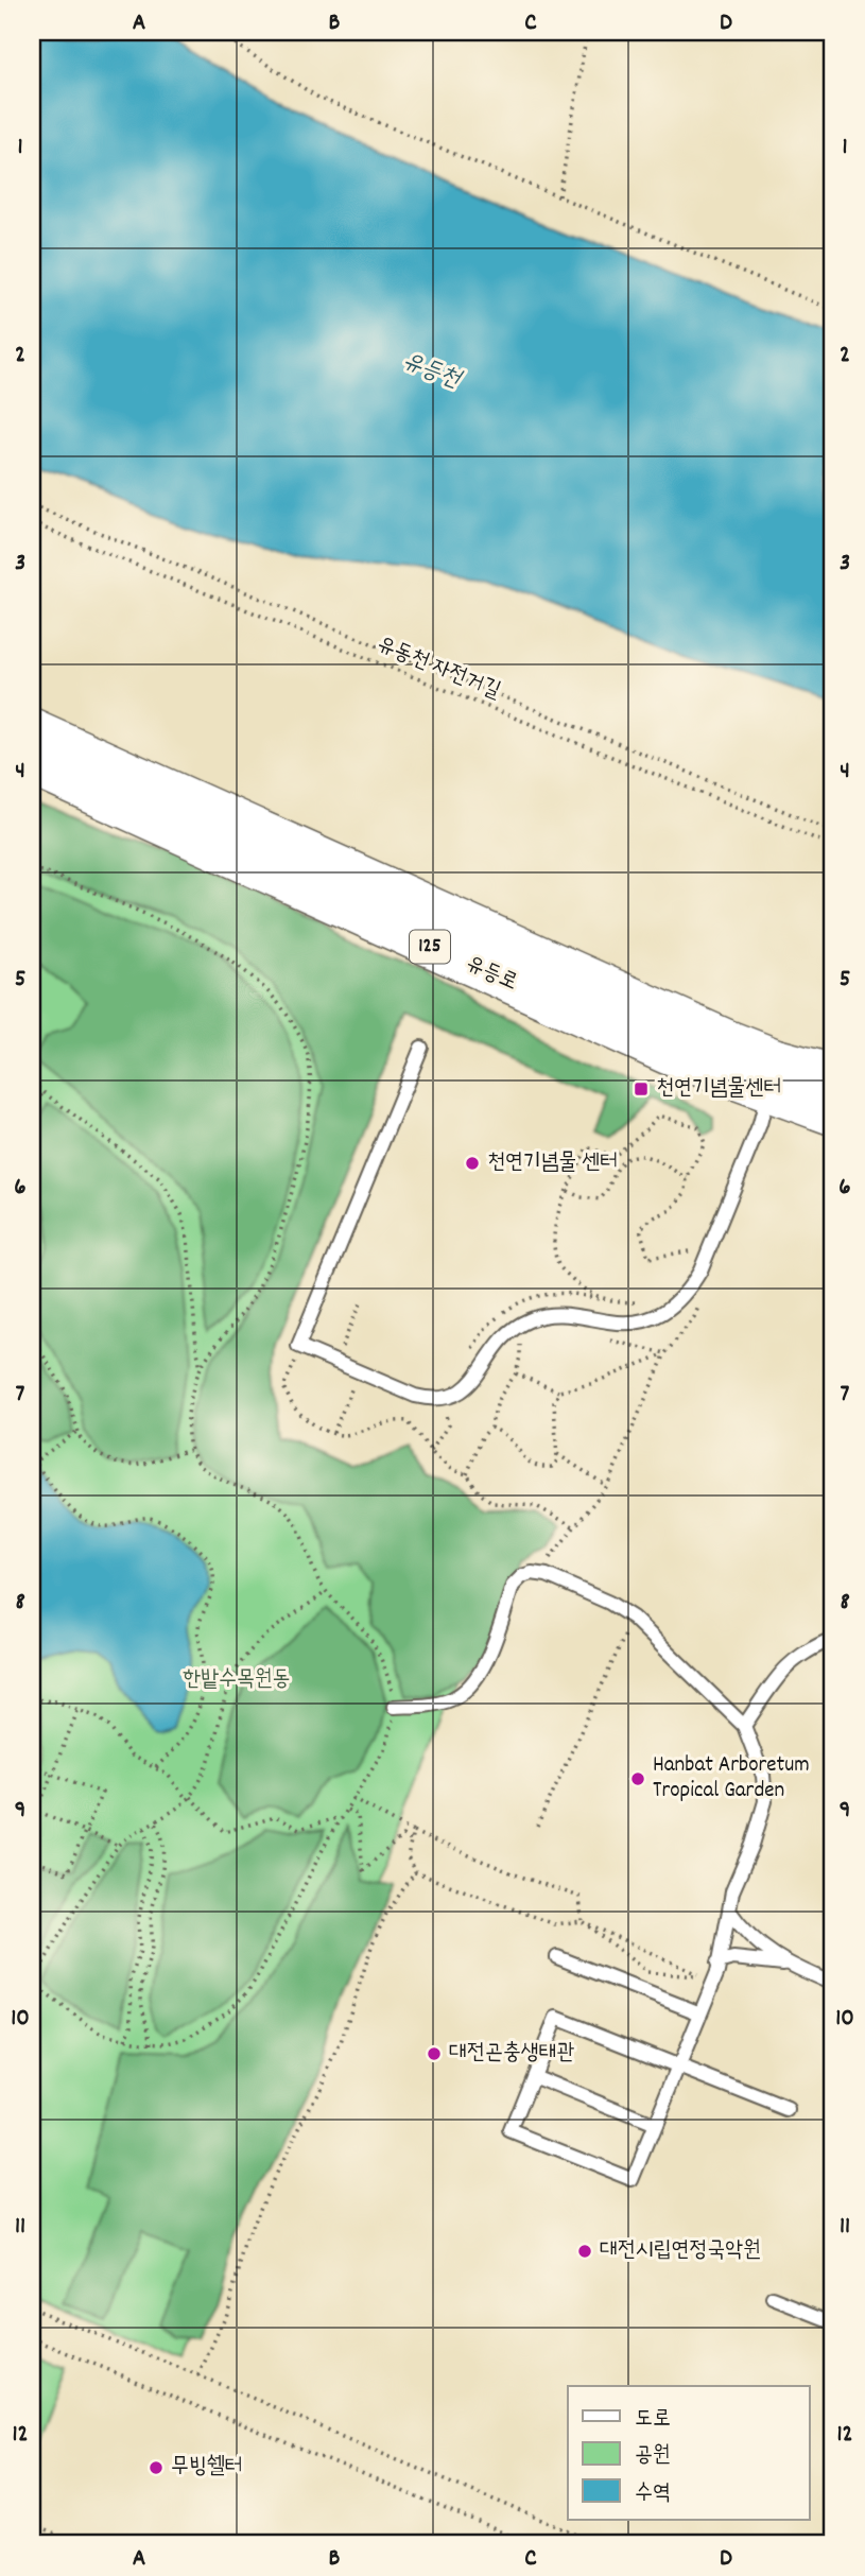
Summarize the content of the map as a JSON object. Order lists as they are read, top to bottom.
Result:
{
  "streets": {
    "main road": ["125", "유등로"],
    "path": ["유동천 자전거길"]
  },
  "water": ["유등천"],
  "parks": ["한밭수목원동"],
  "places": {
    "transit": ["천연기념물센터"],
    "other": [
      "천연기념물 센터",
      "Hanbat Arboretum Tropical Garden",
      "대전곤충생태관",
      "대전시립연정국악원",
      "무빙쉘터"
    ]
  },
  "legend": ["도로", "공원", "수역"],
  "grid": {
    "columns": [
      "A",
      "B",
      "C",
      "D"
    ],
    "rows": [
      "1",
      "2",
      "3",
      "4",
      "5",
      "6",
      "7",
      "8",
      "9",
      "10",
      "11",
      "12"
    ]
  }
}
